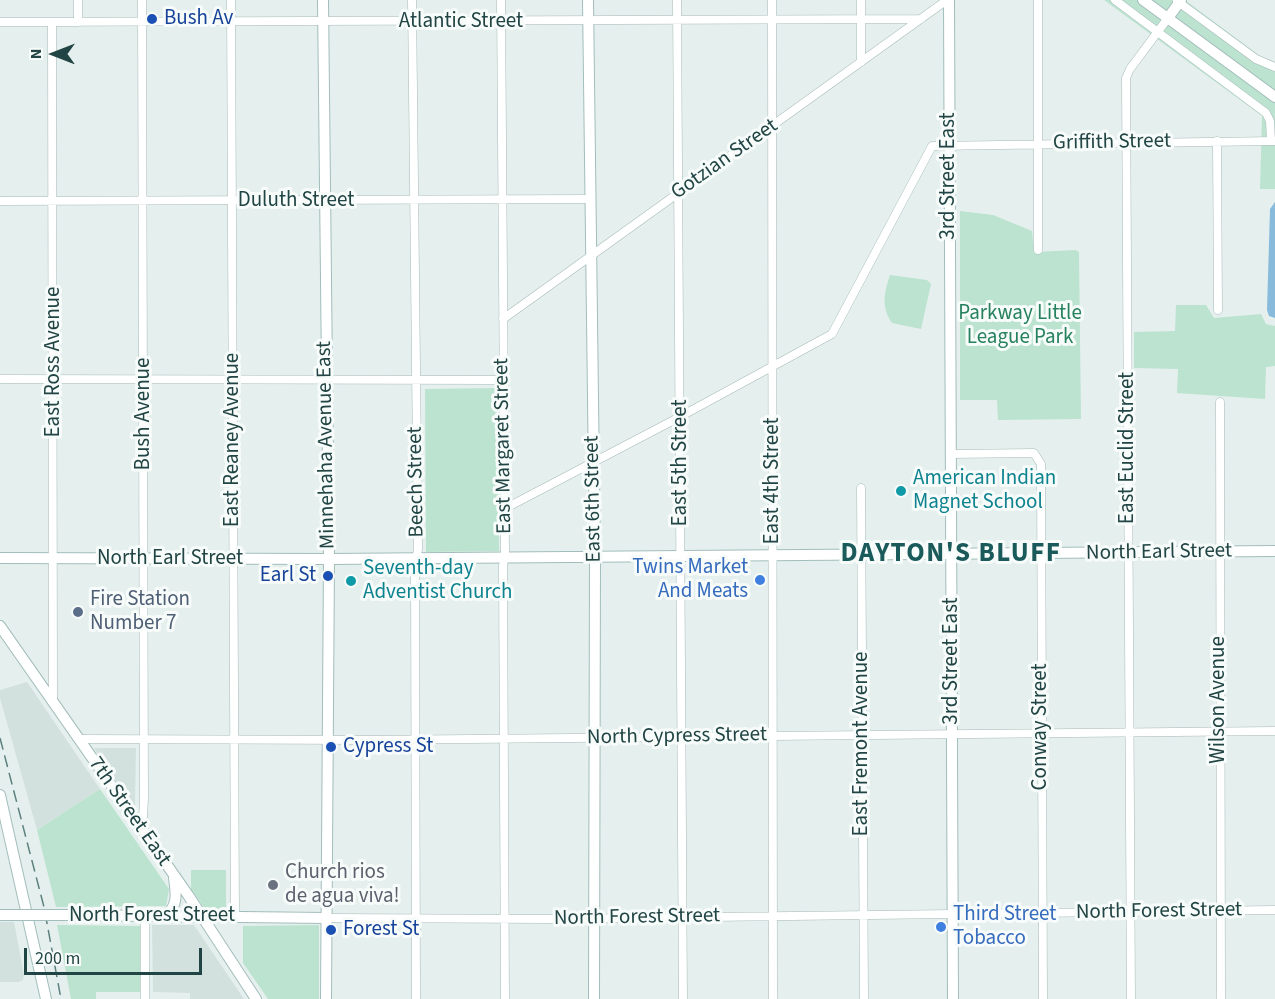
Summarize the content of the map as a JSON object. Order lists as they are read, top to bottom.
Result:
{
  "streets": {
    "street": [
      "Atlantic Street",
      "Griffith Street",
      "Gotzian Street",
      "3rd Street East",
      "Duluth Street",
      "East Ross Avenue",
      "Bush Avenue",
      "East Reaney Avenue",
      "Minnehaha Avenue East",
      "East Margaret Street",
      "East Euclid Street",
      "East 5th Street",
      "East 4th Street",
      "Beech Street",
      "East 6th Street",
      "North Earl Street",
      "Wilson Avenue",
      "Conway Street",
      "North Cypress Street",
      "East Fremont Avenue",
      "7th Street East",
      "North Forest Street"
    ]
  },
  "crossings": [
    ["Atlantic Street", "Gotzian Street"],
    ["Atlantic Street", "East Ross Avenue"],
    ["Atlantic Street", "Bush Avenue"],
    ["Atlantic Street", "East Reaney Avenue"],
    ["Atlantic Street", "Minnehaha Avenue East"],
    ["Atlantic Street", "East Margaret Street"],
    ["Atlantic Street", "East 5th Street"],
    ["Atlantic Street", "East 4th Street"],
    ["Atlantic Street", "Beech Street"],
    ["Atlantic Street", "East 6th Street"],
    ["Griffith Street", "3rd Street East"],
    ["Griffith Street", "East Euclid Street"],
    ["Gotzian Street", "3rd Street East"],
    ["Gotzian Street", "East Margaret Street"],
    ["Gotzian Street", "East 5th Street"],
    ["Gotzian Street", "East 4th Street"],
    ["Gotzian Street", "East 6th Street"],
    ["3rd Street East", "North Earl Street"],
    ["3rd Street East", "Conway Street"],
    ["3rd Street East", "North Cypress Street"],
    ["3rd Street East", "North Forest Street"],
    ["Duluth Street", "East Ross Avenue"],
    ["Duluth Street", "Bush Avenue"],
    ["Duluth Street", "East Reaney Avenue"],
    ["Duluth Street", "Minnehaha Avenue East"],
    ["Duluth Street", "East Margaret Street"],
    ["Duluth Street", "Beech Street"],
    ["Duluth Street", "East 6th Street"],
    ["East Ross Avenue", "North Earl Street"],
    ["East Ross Avenue", "7th Street East"],
    ["Bush Avenue", "North Earl Street"],
    ["Bush Avenue", "North Cypress Street"],
    ["Bush Avenue", "7th Street East"],
    ["East Reaney Avenue", "North Earl Street"],
    ["East Reaney Avenue", "North Cypress Street"],
    ["East Reaney Avenue", "North Forest Street"],
    ["Minnehaha Avenue East", "North Earl Street"],
    ["Minnehaha Avenue East", "North Cypress Street"],
    ["Minnehaha Avenue East", "North Forest Street"],
    ["East Margaret Street", "North Earl Street"],
    ["East Margaret Street", "North Cypress Street"],
    ["East Margaret Street", "North Forest Street"],
    ["East Euclid Street", "North Earl Street"],
    ["East Euclid Street", "North Cypress Street"],
    ["East Euclid Street", "North Forest Street"],
    ["East 5th Street", "North Earl Street"],
    ["East 5th Street", "North Cypress Street"],
    ["East 5th Street", "North Forest Street"],
    ["East 4th Street", "North Earl Street"],
    ["East 4th Street", "North Cypress Street"],
    ["East 4th Street", "North Forest Street"],
    ["Beech Street", "North Earl Street"],
    ["Beech Street", "North Cypress Street"],
    ["Beech Street", "North Forest Street"],
    ["East 6th Street", "North Earl Street"],
    ["East 6th Street", "North Cypress Street"],
    ["East 6th Street", "North Forest Street"],
    ["North Earl Street", "Wilson Avenue"],
    ["North Earl Street", "Conway Street"],
    ["North Earl Street", "East Fremont Avenue"],
    ["Wilson Avenue", "North Cypress Street"],
    ["Wilson Avenue", "North Forest Street"],
    ["Conway Street", "North Cypress Street"],
    ["Conway Street", "North Forest Street"],
    ["North Cypress Street", "East Fremont Avenue"],
    ["North Cypress Street", "7th Street East"],
    ["East Fremont Avenue", "North Forest Street"],
    ["7th Street East", "North Forest Street"]
  ],
  "districts": ["DAYTON'S BLUFF"],
  "parks": ["Parkway Little League Park"],
  "places": [
    "Bush Av",
    "American Indian Magnet School",
    "Earl St",
    "Twins Market And Meats",
    "Seventh-day Adventist Church",
    "Fire Station Number 7",
    "Cypress St",
    "Church rios de agua viva!",
    "Third Street Tobacco",
    "Forest St"
  ],
  "scale_bar": "200 m",
  "north": "left"
}
